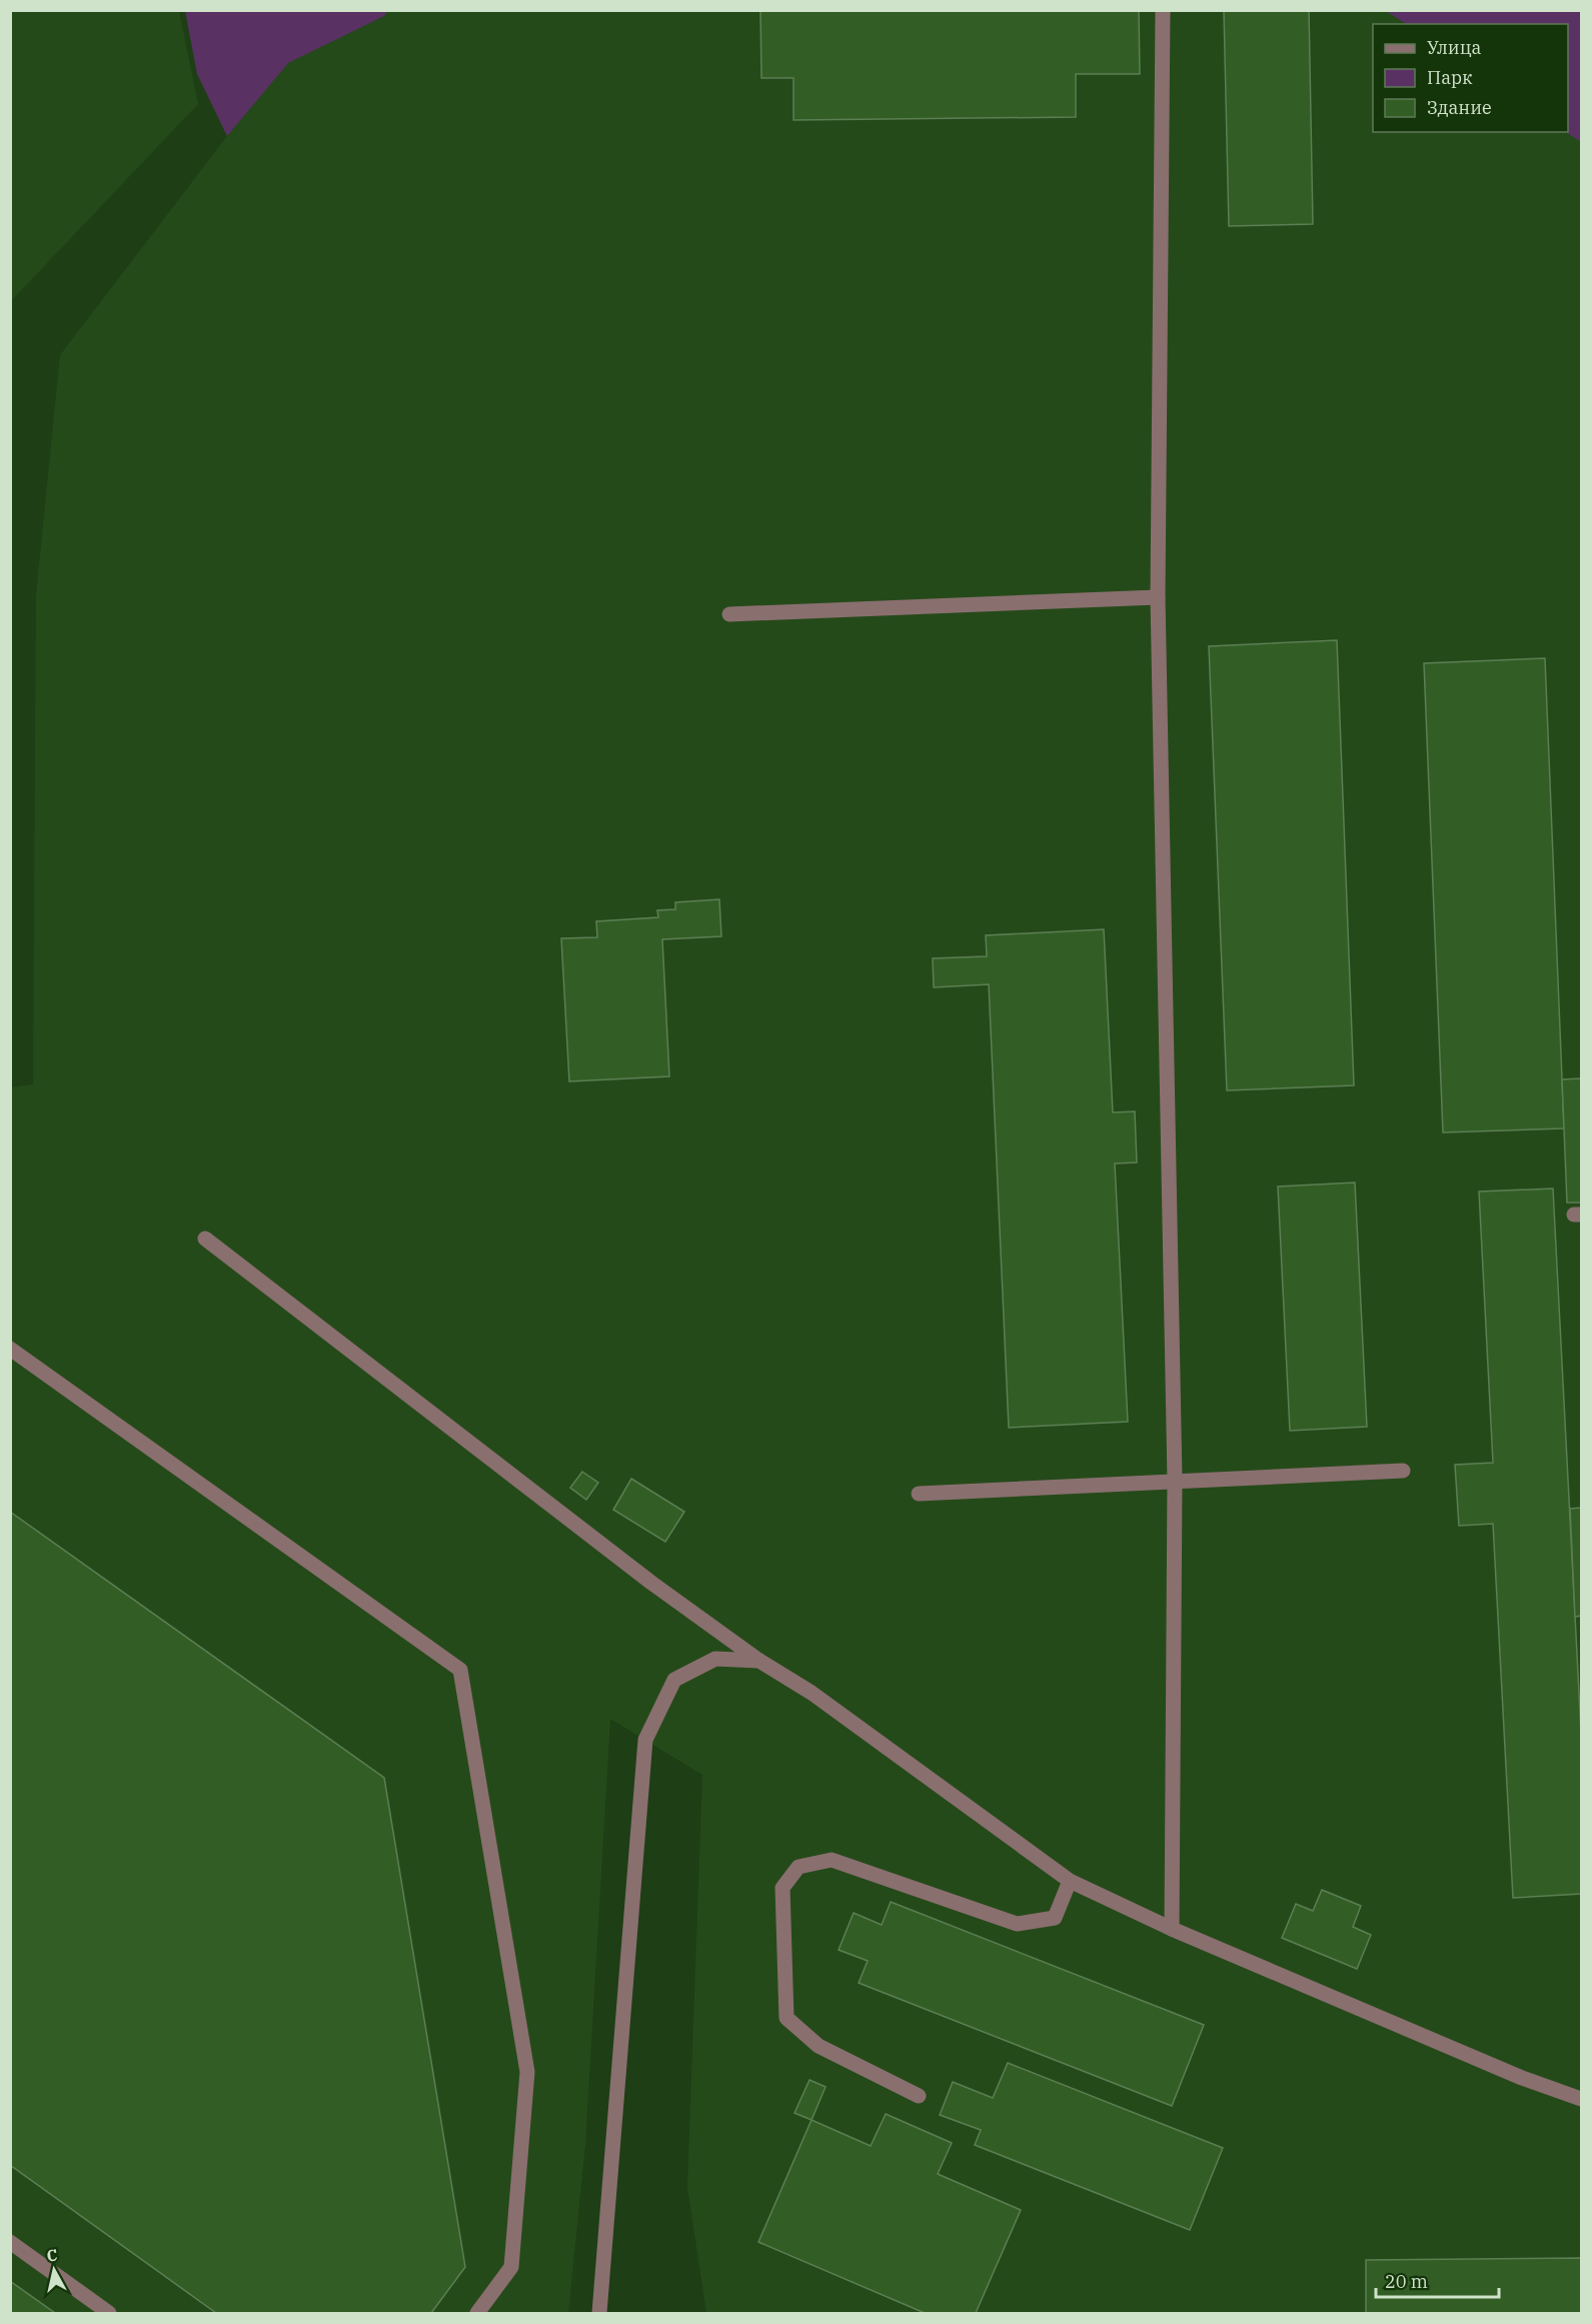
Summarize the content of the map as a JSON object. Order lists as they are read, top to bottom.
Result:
{
  "legend": ["Улица", "Парк", "Здание"],
  "scale_bar": "20 m",
  "north": "top"
}
